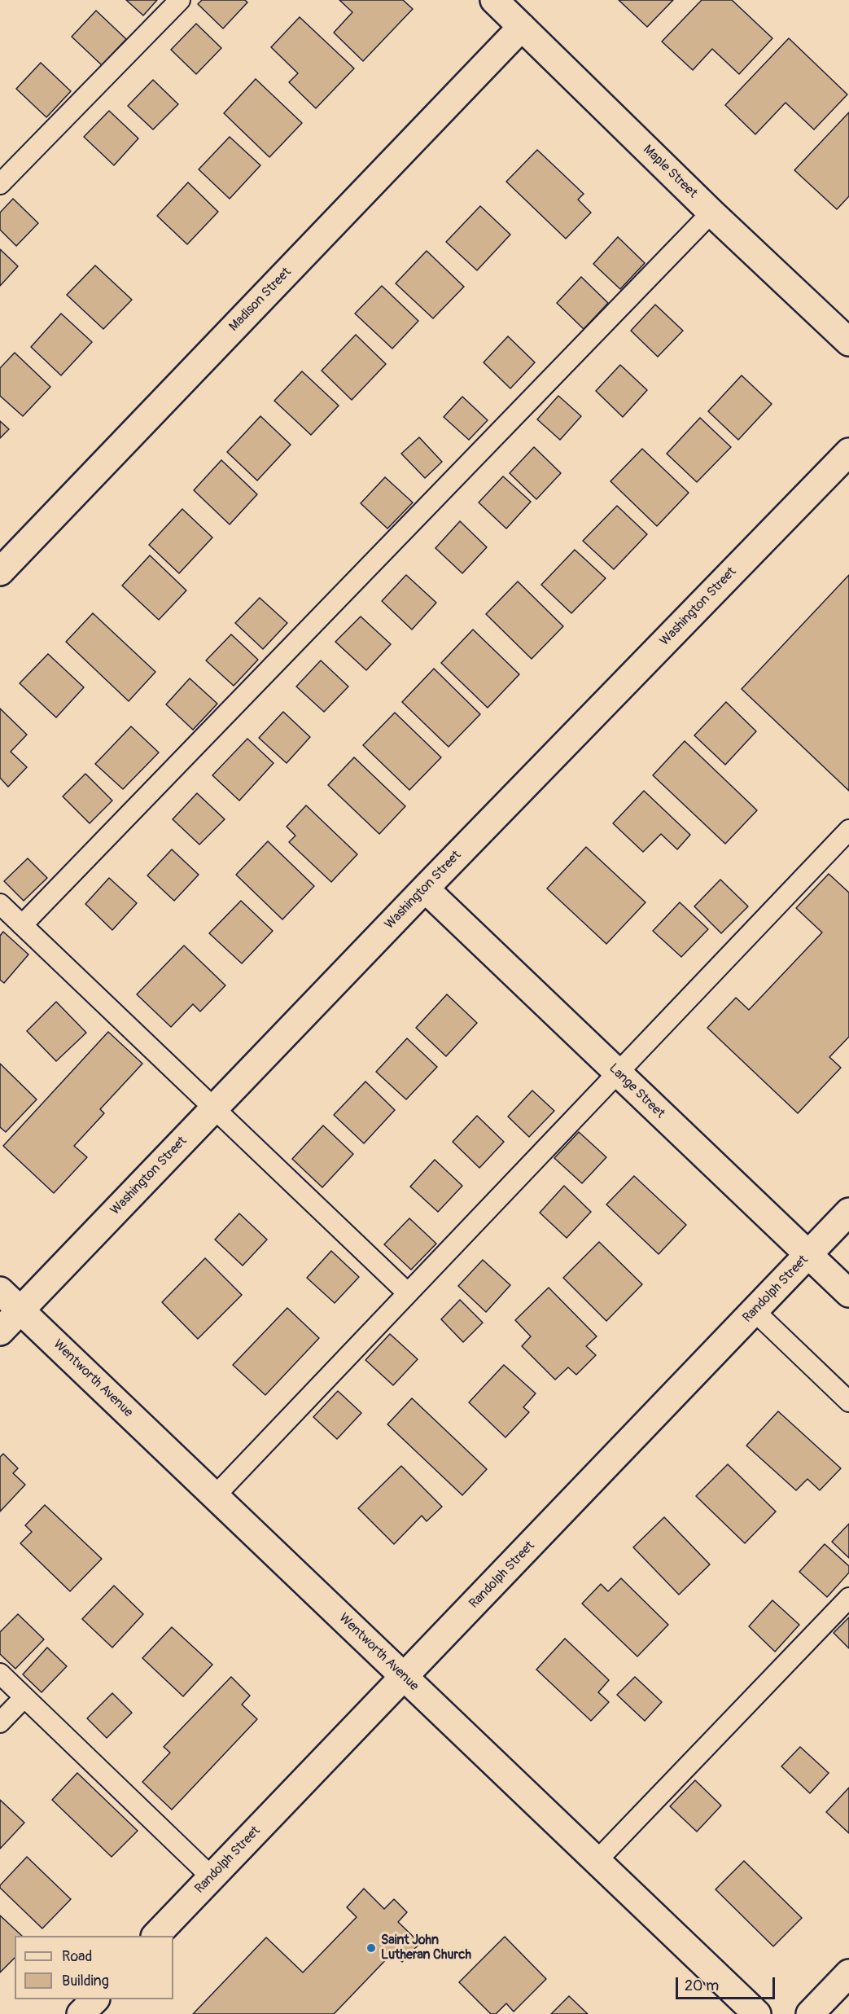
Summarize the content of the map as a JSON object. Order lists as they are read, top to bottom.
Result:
{
  "streets": {
    "street": [
      "Maple Street",
      "Madison Street",
      "Washington Street",
      "Lange Street",
      "Randolph Street",
      "Wentworth Avenue"
    ]
  },
  "crossings": [
    ["Maple Street", "Madison Street"],
    ["Washington Street", "Lange Street"],
    ["Washington Street", "Wentworth Avenue"],
    ["Lange Street", "Randolph Street"],
    ["Randolph Street", "Wentworth Avenue"]
  ],
  "places": ["Saint John Lutheran Church"],
  "legend": ["Road", "Building"],
  "scale_bar": "20 m"
}
